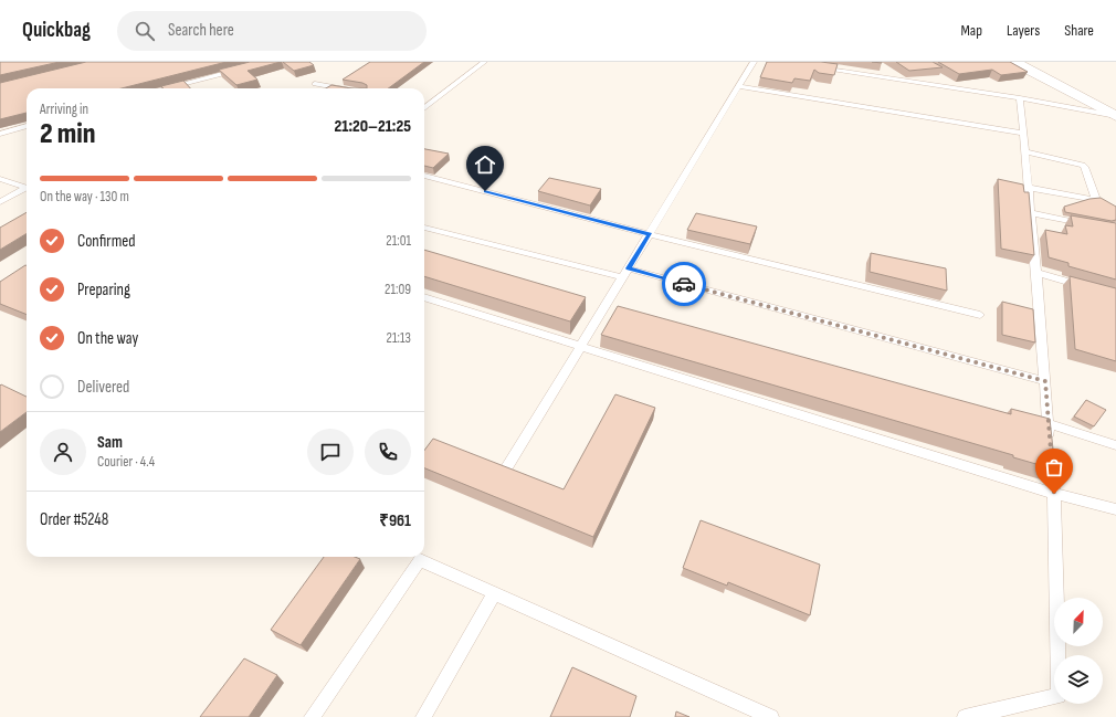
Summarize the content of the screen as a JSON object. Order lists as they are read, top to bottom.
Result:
{
  "north": "top right",
  "page": {
    "header": "Quickbag",
    "search": "Search here",
    "nav": ["Map", "Layers", "Share"],
    "heading": ["2 min", "Arriving in", "21:20–21:25"],
    "panel": [
      "Sam",
      "Courier · 4.4",
      "Order #5248",
      "₹961"
    ],
    "bar": "On the way · 130 m",
    "list": [
      ["Confirmed", "21:01"],
      ["Preparing", "21:09"],
      ["On the way", "21:13"],
      "Delivered"
    ]
  }
}
